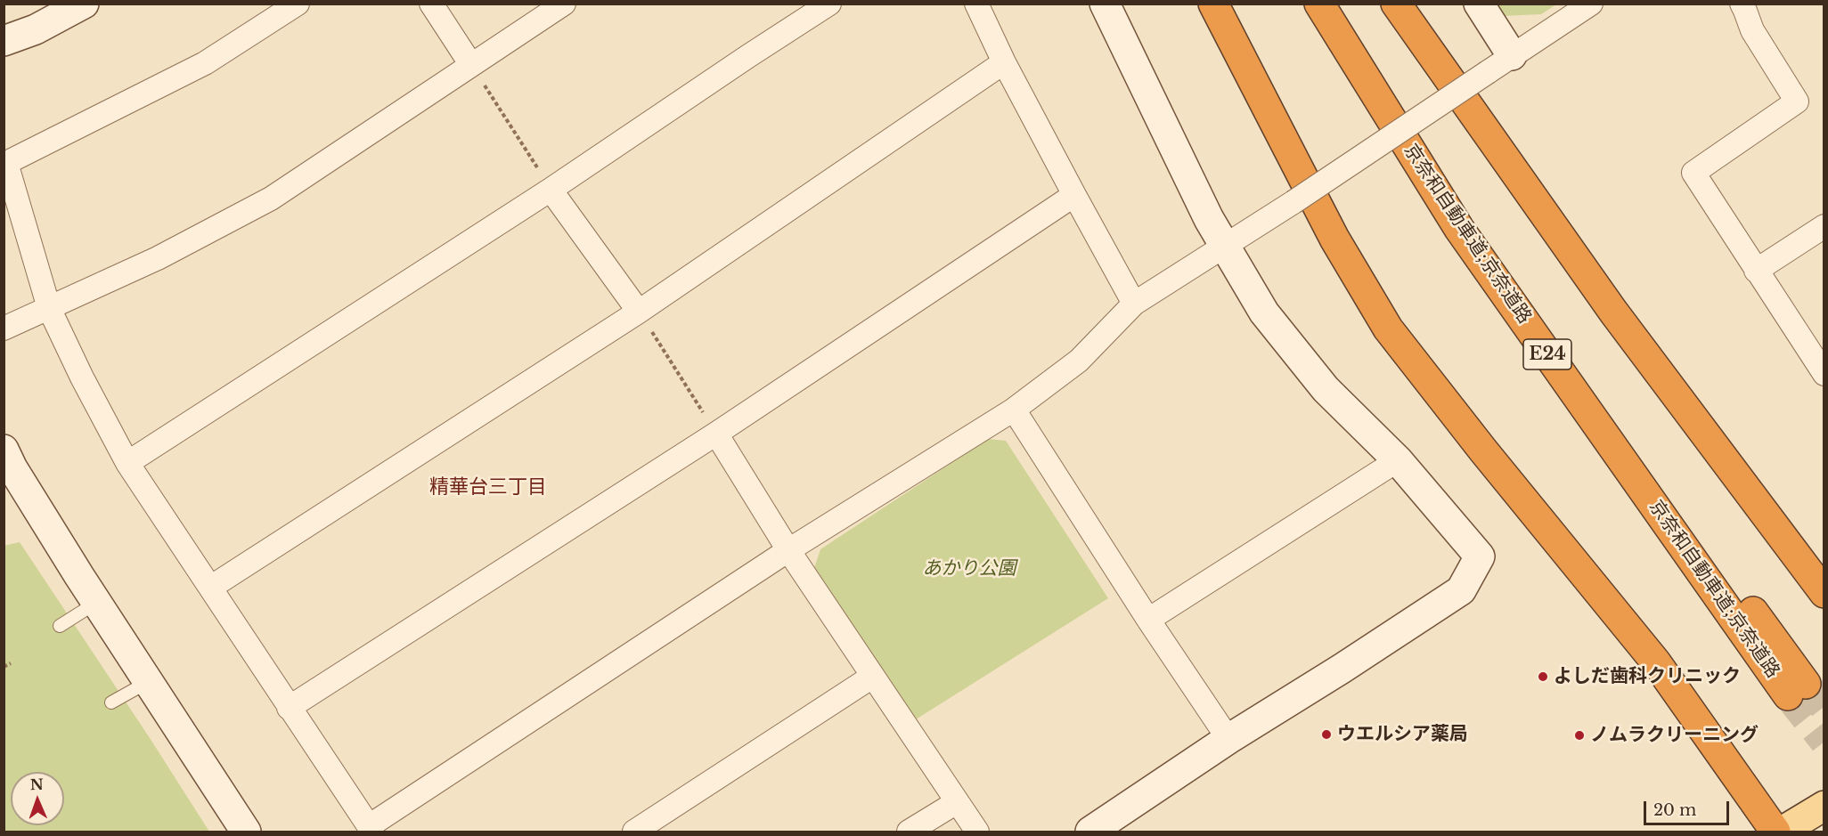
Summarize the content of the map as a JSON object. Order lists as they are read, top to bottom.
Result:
{
  "streets": {
    "highway": ["京奈和自動車道;京奈道路", "E24"]
  },
  "districts": ["精華台三丁目"],
  "parks": ["あかり公園"],
  "places": ["よしだ歯科クリニック", "ウエルシア薬局", "ノムラクリーニング"],
  "scale_bar": "20 m",
  "north": "top"
}
